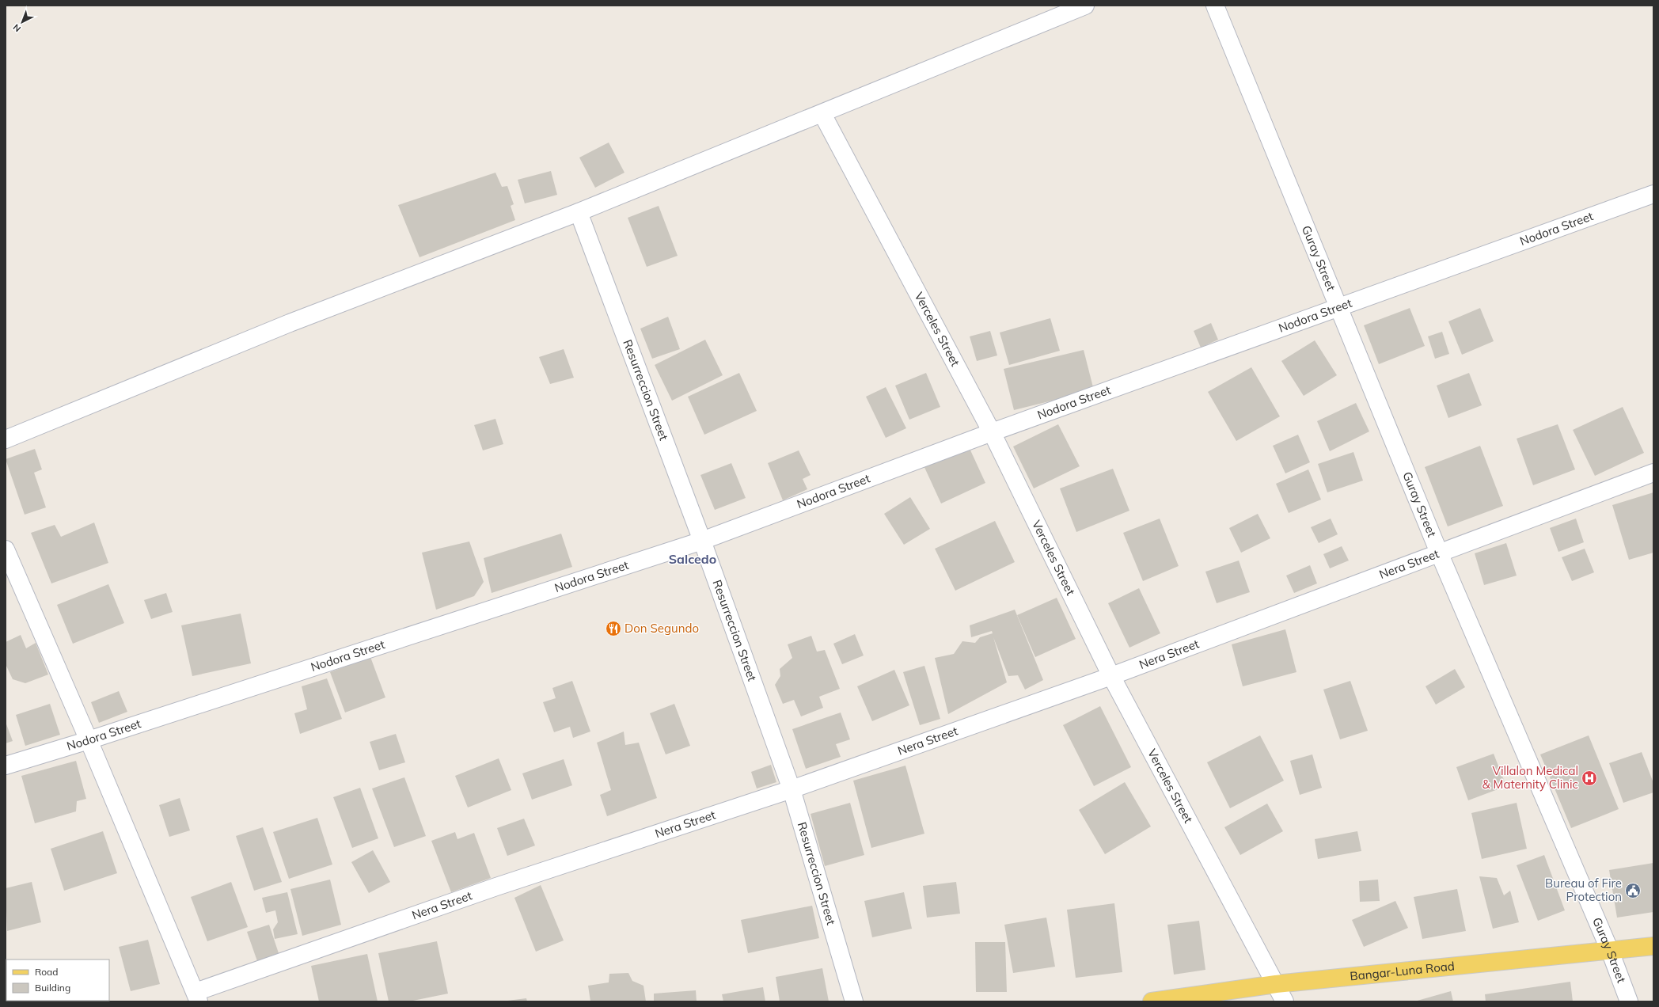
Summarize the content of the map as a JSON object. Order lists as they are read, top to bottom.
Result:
{
  "streets": {
    "main road": ["Bangar-Luna Road"],
    "street": [
      "Nodora Street",
      "Guray Street",
      "Verceles Street",
      "Resurreccion Street",
      "Nera Street"
    ]
  },
  "crossings": [
    ["Nodora Street", "Guray Street"],
    ["Nodora Street", "Verceles Street"],
    ["Nodora Street", "Resurreccion Street"],
    ["Guray Street", "Nera Street"],
    ["Guray Street", "Bangar-Luna Road"],
    ["Verceles Street", "Nera Street"],
    ["Verceles Street", "Bangar-Luna Road"],
    ["Resurreccion Street", "Nera Street"]
  ],
  "districts": ["Salcedo"],
  "places": {
    "restaurant": ["Don Segundo"],
    "hospital": ["Villalon Medical & Maternity Clinic"],
    "public building": ["Bureau of Fire Protection"]
  },
  "legend": ["Road", "Building"],
  "north": "bottom left"
}
